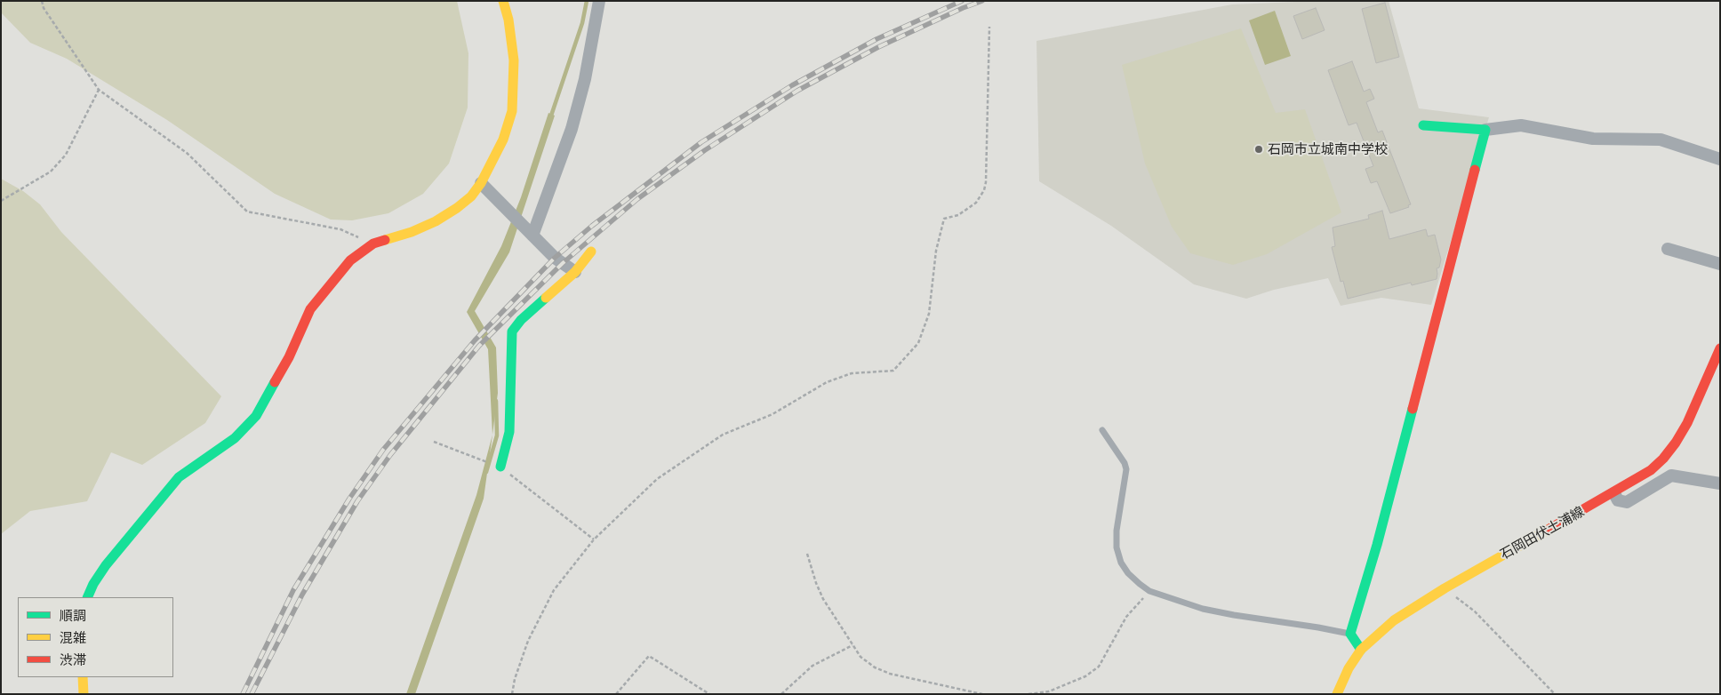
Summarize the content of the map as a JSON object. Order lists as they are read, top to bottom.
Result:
{
  "streets": {
    "street": ["石岡田伏土浦線"]
  },
  "places": ["石岡市立城南中学校"],
  "legend": ["順調", "混雑", "渋滞"]
}
